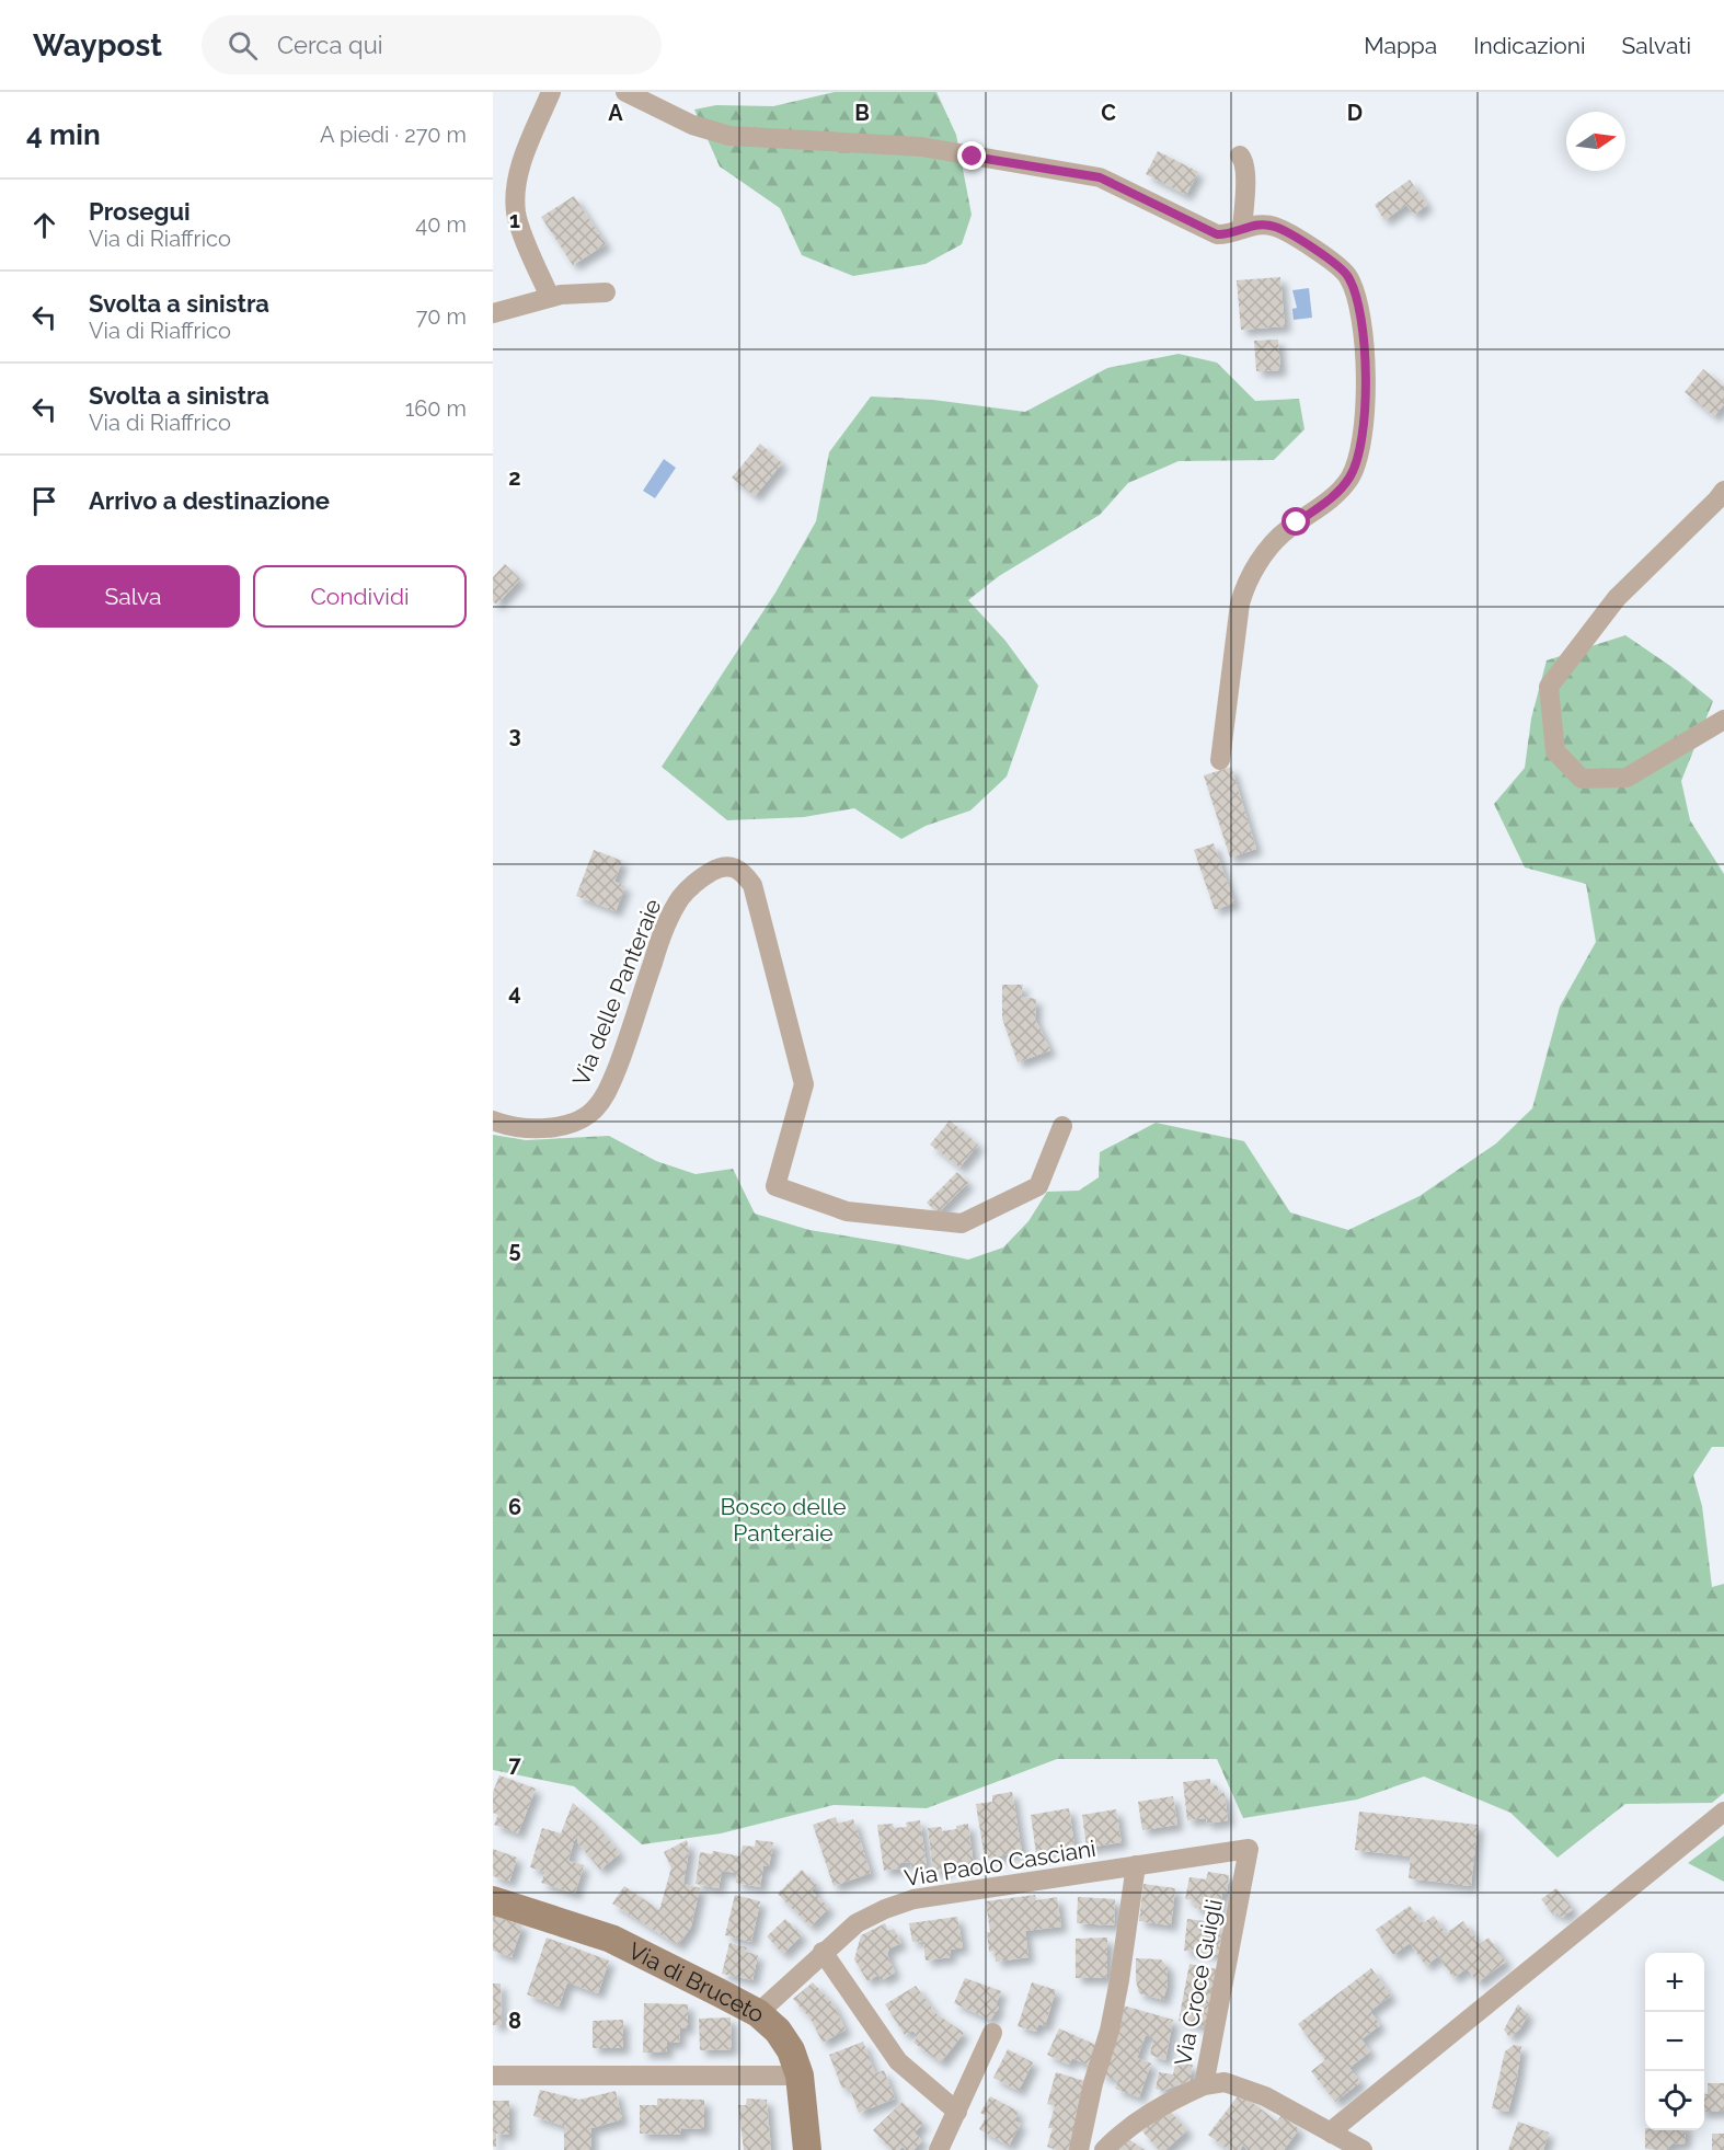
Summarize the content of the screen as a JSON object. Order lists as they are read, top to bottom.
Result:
{
  "streets": {
    "main road": ["Via di Bruceto"],
    "street": ["Via delle Panteraie", "Via Paolo Casciani", "Via Croce Guigli"]
  },
  "crossings": [
    ["Via Paolo Casciani", "Via Croce Guigli"],
    ["Via Paolo Casciani", "Via di Bruceto"]
  ],
  "parks": ["Bosco delle Panteraie"],
  "north": "right",
  "page": {
    "header": "Waypost",
    "search": "Cerca qui",
    "nav": ["Mappa", "Indicazioni", "Salvati"],
    "heading": ["4 min", "A piedi · 270 m"],
    "list": [
      ["Prosegui", "Via di Riaffrico", "40 m"],
      ["Svolta a sinistra", "Via di Riaffrico", "70 m"],
      ["Svolta a sinistra", "Via di Riaffrico", "160 m"],
      "Arrivo a destinazione"
    ],
    "buttons": ["Salva", "Condividi"],
    "map_buttons": ["+", "−"]
  },
  "grid": {
    "columns": [
      "A",
      "B",
      "C",
      "D"
    ],
    "rows": [
      "1",
      "2",
      "3",
      "4",
      "5",
      "6",
      "7",
      "8"
    ]
  }
}
